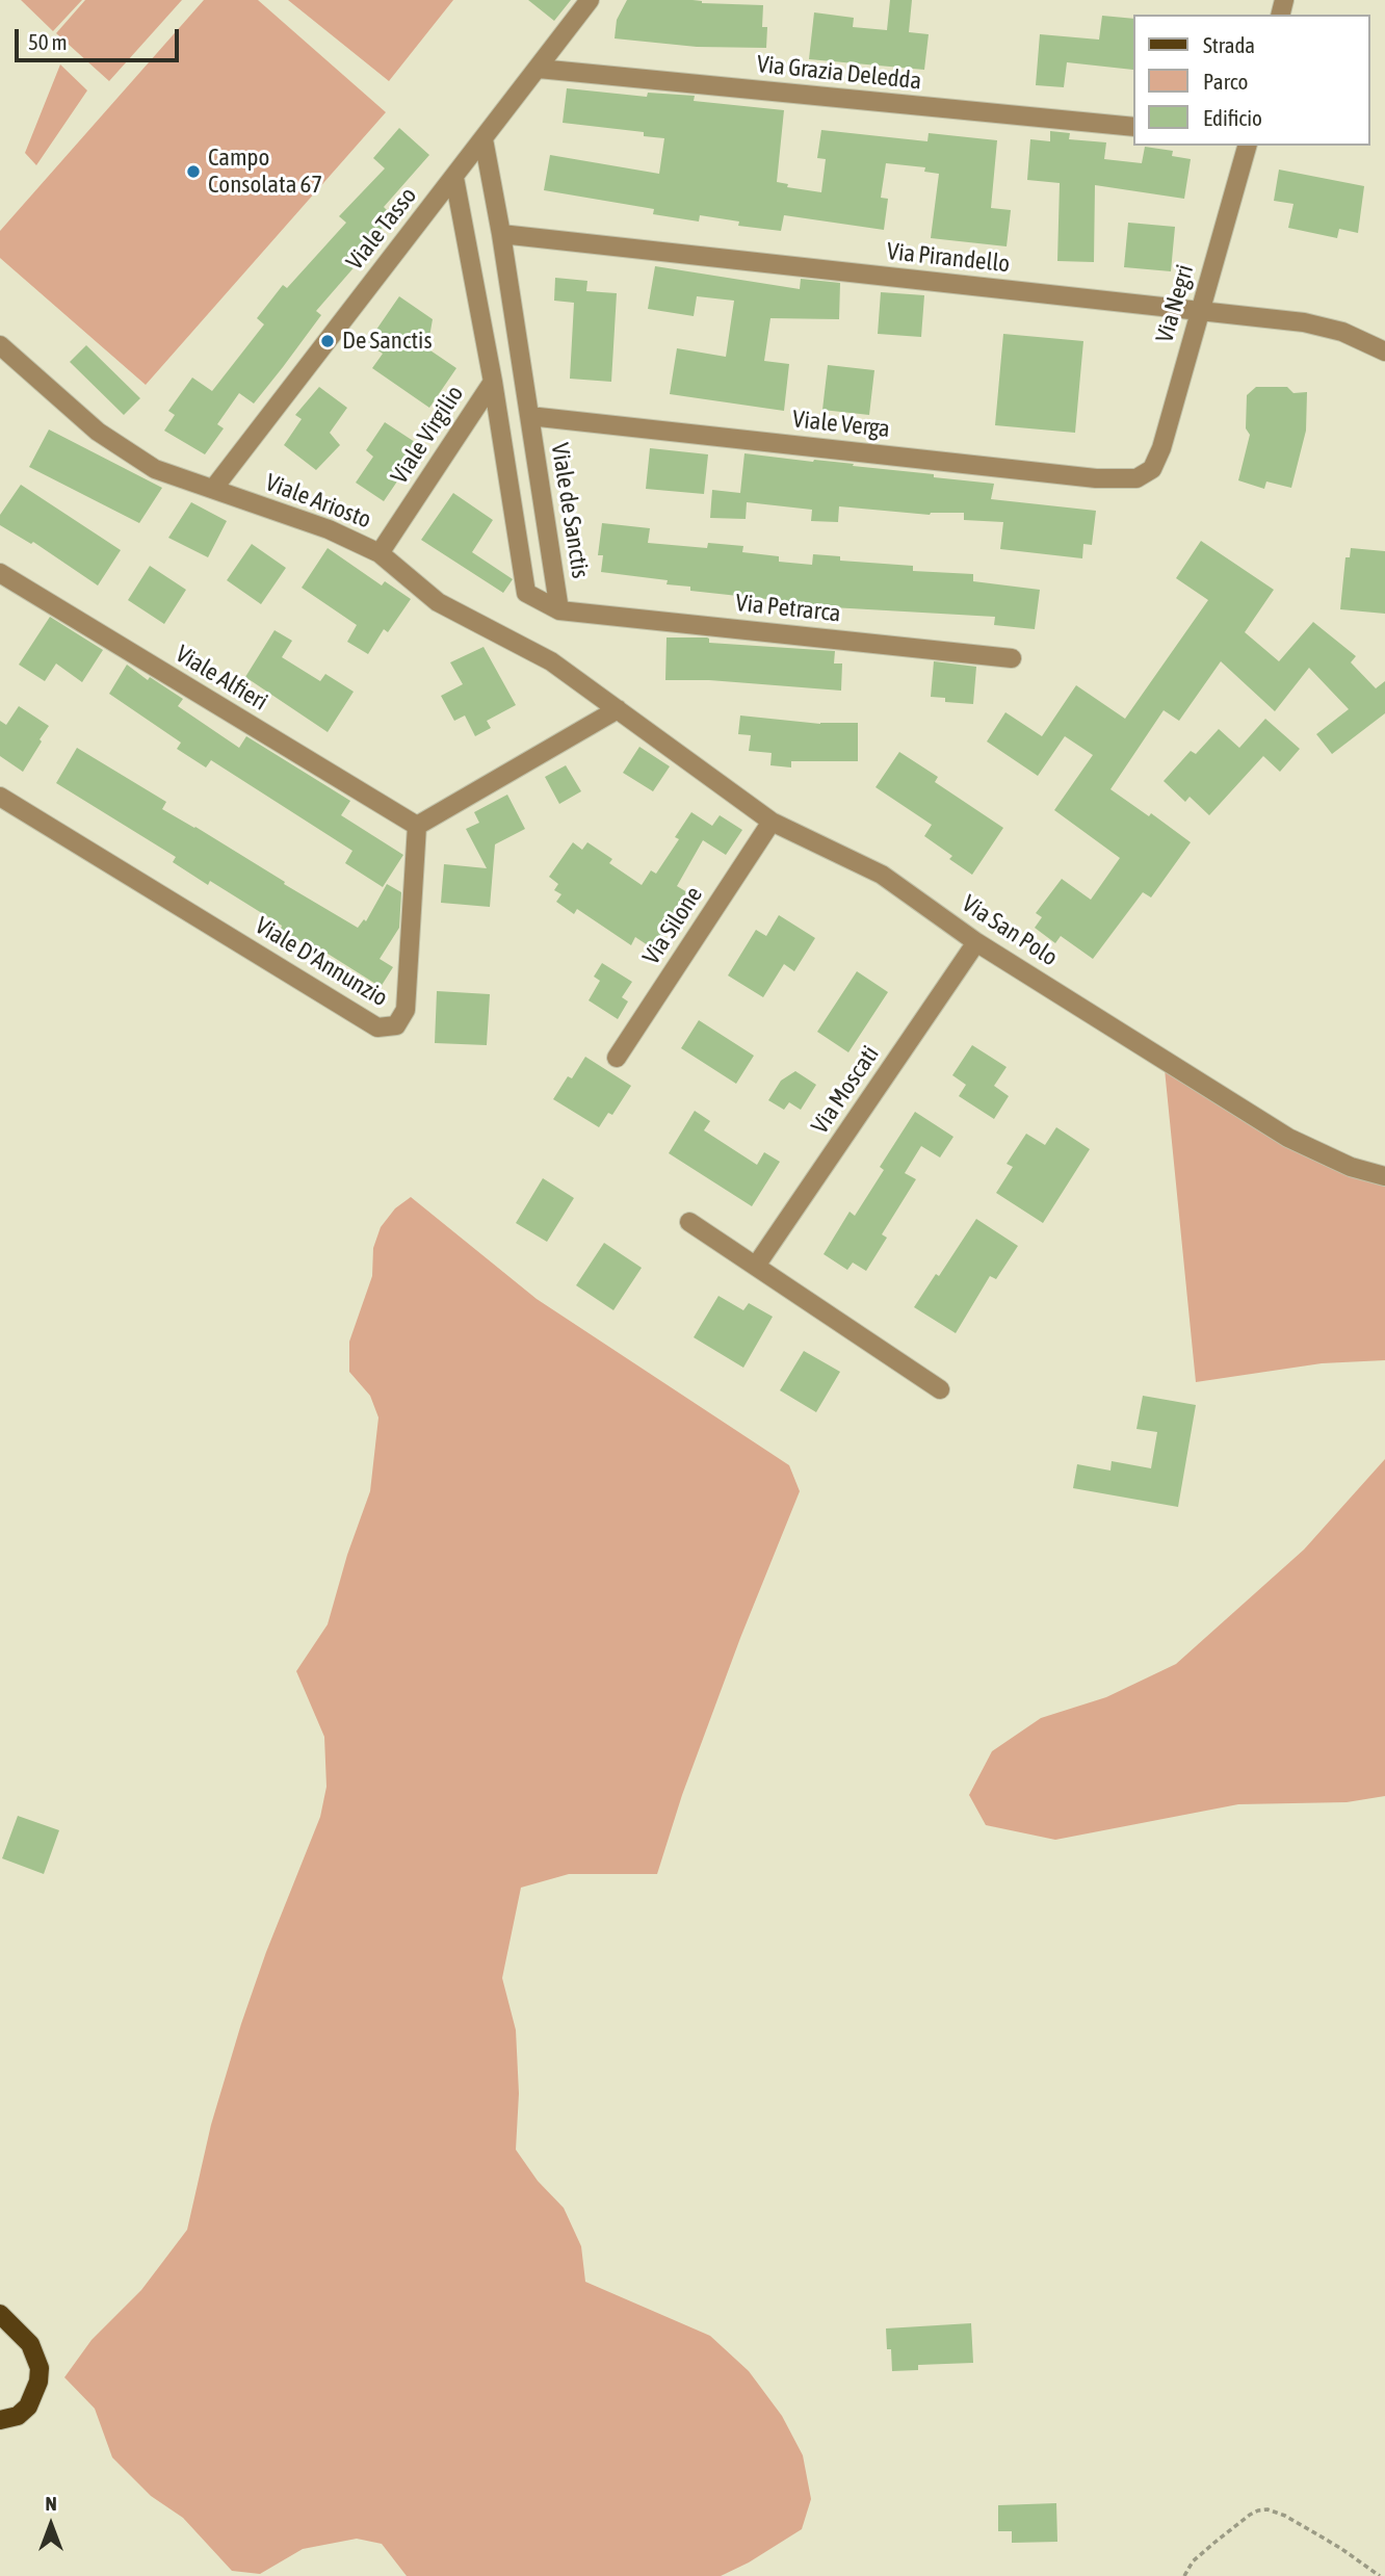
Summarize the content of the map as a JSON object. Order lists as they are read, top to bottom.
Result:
{
  "streets": {
    "street": [
      "Via Grazia Deledda",
      "Viale Tasso",
      "Via Pirandello",
      "Via Negri",
      "Viale Verga",
      "Viale Virgilio",
      "Viale Ariosto",
      "Viale de Sanctis",
      "Via Petrarca",
      "Viale Alfieri",
      "Via Silone",
      "Via San Polo",
      "Viale D'Annunzio",
      "Via Moscati"
    ]
  },
  "crossings": [
    ["Via Grazia Deledda", "Viale Tasso"],
    ["Viale Tasso", "Viale Ariosto"],
    ["Viale Tasso", "Viale de Sanctis"],
    ["Via Pirandello", "Via Negri"],
    ["Via Pirandello", "Viale de Sanctis"],
    ["Via Negri", "Viale Verga"],
    ["Viale Verga", "Viale de Sanctis"],
    ["Viale Virgilio", "Viale Ariosto"],
    ["Viale Virgilio", "Viale de Sanctis"],
    ["Viale Ariosto", "Via San Polo"],
    ["Viale de Sanctis", "Via Petrarca"],
    ["Viale Alfieri", "Viale D'Annunzio"],
    ["Via Silone", "Via San Polo"],
    ["Via San Polo", "Via Moscati"]
  ],
  "places": ["Campo Consolata 67", "De Sanctis"],
  "legend": ["Strada", "Parco", "Edificio"],
  "scale_bar": "50 m",
  "north": "top"
}
